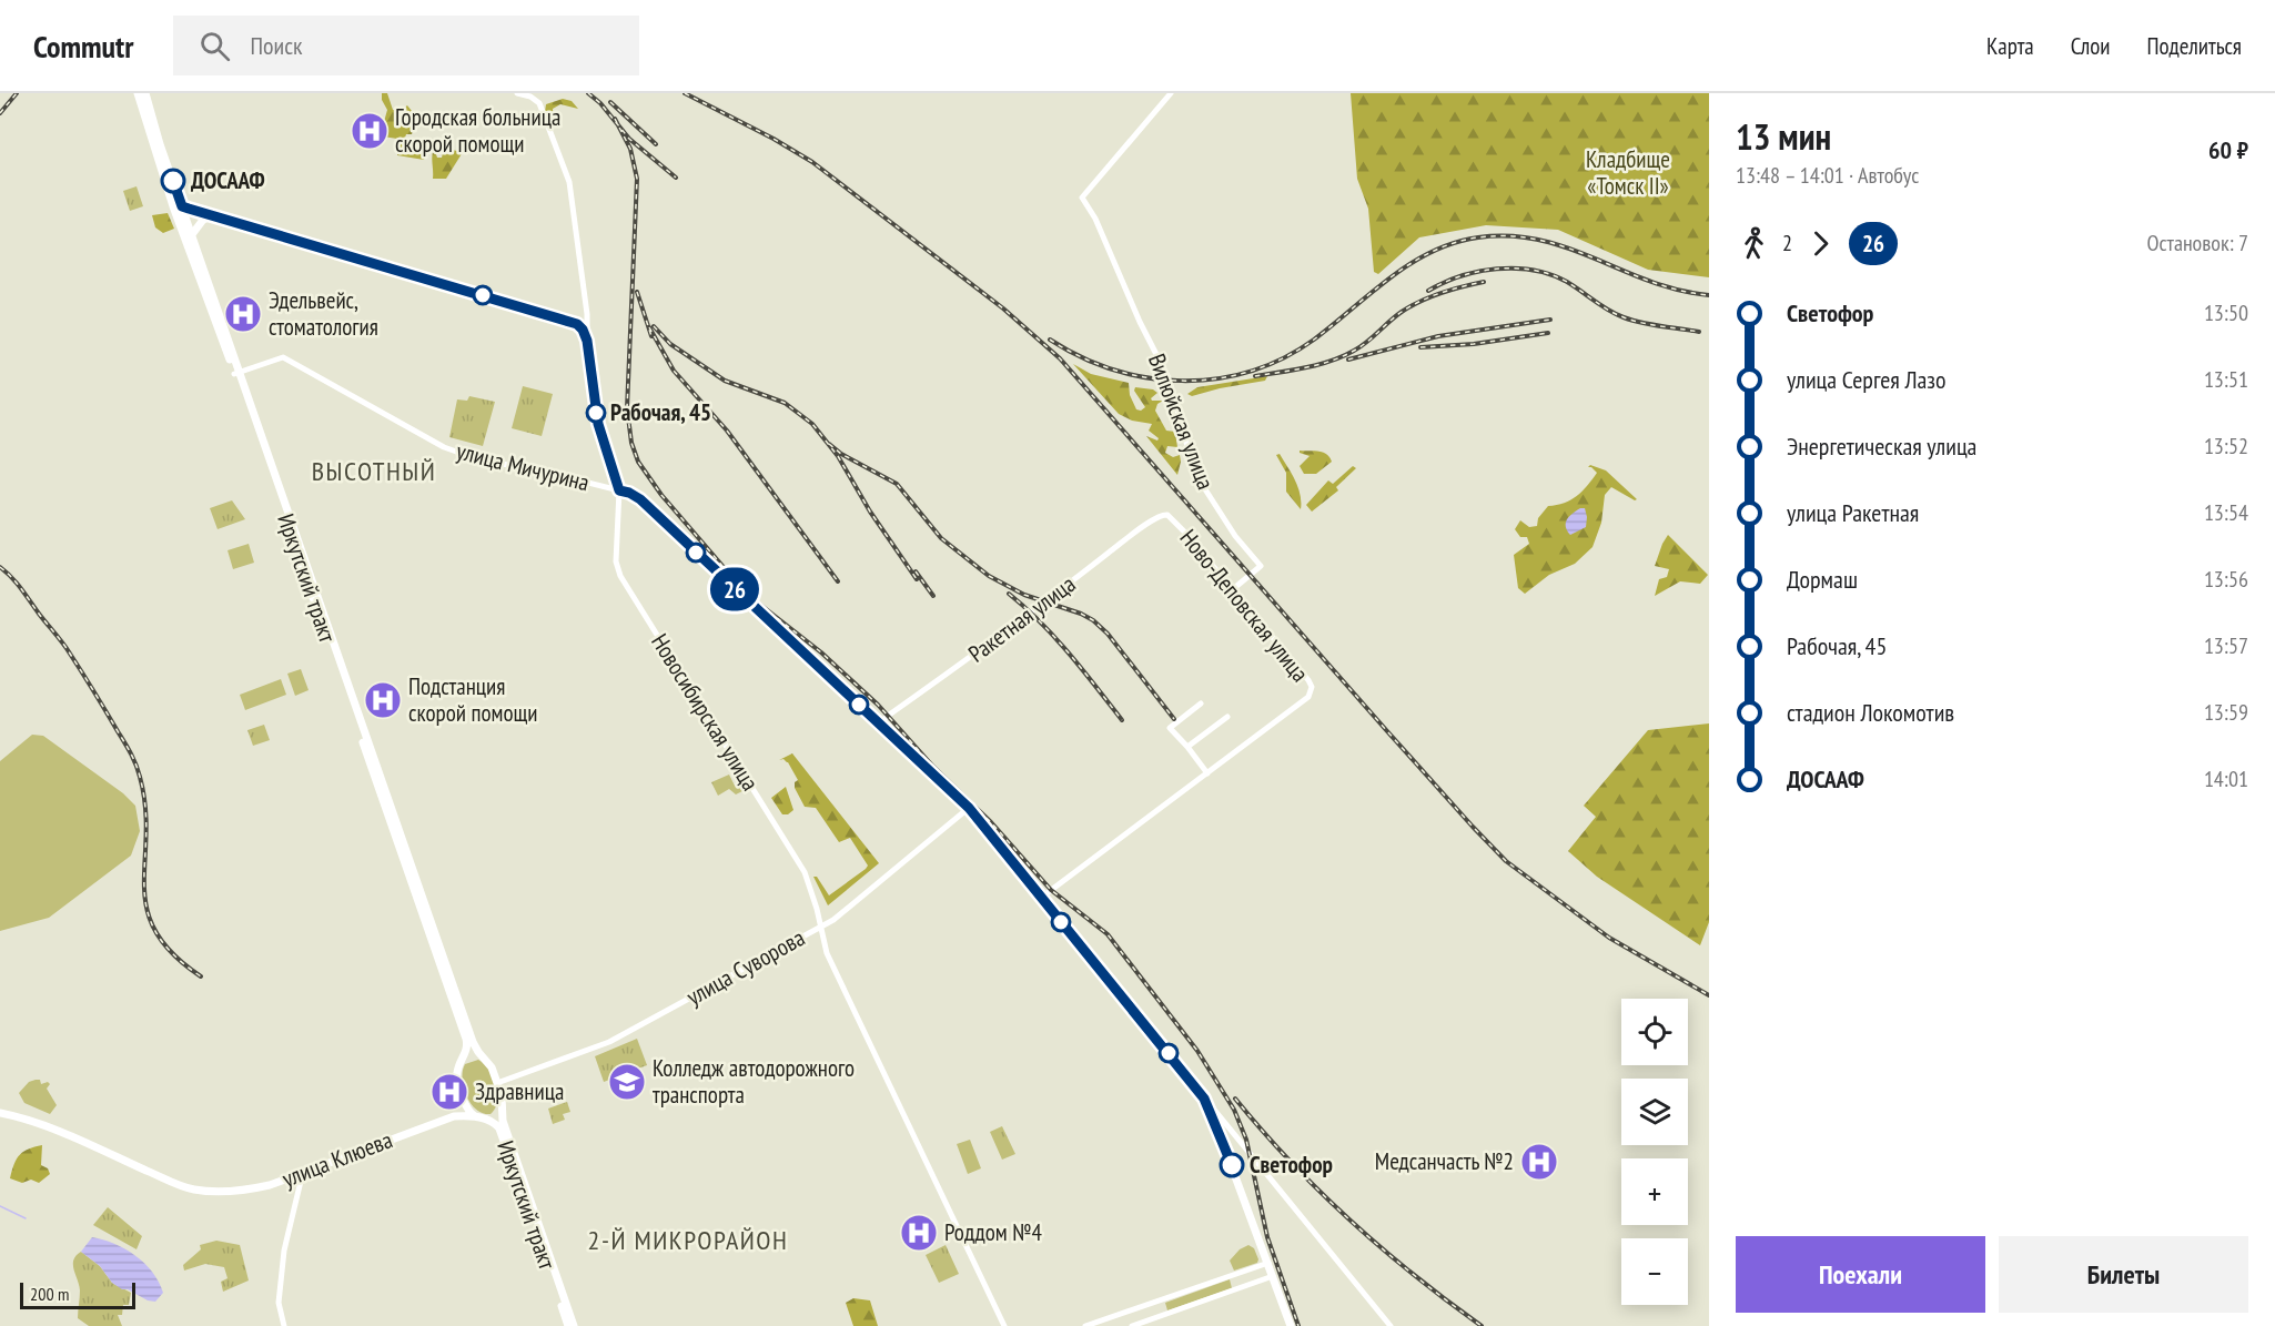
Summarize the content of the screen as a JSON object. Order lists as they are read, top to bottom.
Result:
{
  "streets": {
    "main road": ["улица Мичурина", "Иркутский тракт", "улица Клюева"],
    "street": [
      "Вилюйская улица",
      "Ново-Деповская улица",
      "Ракетная улица",
      "Новосибирская улица",
      "улица Суворова"
    ]
  },
  "crossings": [
    ["Вилюйская улица", "Ново-Деповская улица"],
    ["улица Мичурина", "Иркутский тракт"],
    ["улица Мичурина", "Ракетная улица"],
    ["улица Мичурина", "Новосибирская улица"],
    ["улица Мичурина", "улица Суворова"],
    ["Иркутский тракт", "улица Суворова"],
    ["Иркутский тракт", "улица Клюева"],
    ["Ново-Деповская улица", "Ракетная улица"],
    ["Новосибирская улица", "улица Суворова"]
  ],
  "districts": ["ВЫСОТНЫЙ", "2-Й МИКРОРАЙОН"],
  "parks": ["Кладбище «Томск II»"],
  "places": {
    "hospital": [
      "Городская больница скорой помощи",
      "Эдельвейс, стоматология",
      "Подстанция скорой помощи",
      "Здравница",
      "Медсанчасть №2",
      "Роддом №4"
    ],
    "other": ["ДОСААФ", "Рабочая, 45", "Светофор"],
    "school or university": ["Колледж автодорожного транспорта"]
  },
  "lines": ["bus line 26"],
  "scale_bar": "200 m",
  "page": {
    "header": "Commutr",
    "search": "Поиск",
    "nav": ["Карта", "Слои", "Поделиться"],
    "on_map": "26",
    "heading": ["13 мин", "13:48 – 14:01 · Автобус", "60 ₽"],
    "legs": ["2", "26", "Остановок: 7"],
    "list": [
      {
        "name": "Светофор",
        "value": "13:50"
      },
      {
        "name": "улица Сергея Лазо",
        "value": "13:51"
      },
      {
        "name": "Энергетическая улица",
        "value": "13:52"
      },
      {
        "name": "улица Ракетная",
        "value": "13:54"
      },
      {
        "name": "Дормаш",
        "value": "13:56"
      },
      {
        "name": "Рабочая, 45",
        "value": "13:57"
      },
      {
        "name": "стадион Локомотив",
        "value": "13:59"
      },
      {
        "name": "ДОСААФ",
        "value": "14:01"
      }
    ],
    "map_buttons": ["+", "−"],
    "buttons": ["Поехали", "Билеты"],
    "scale": "200 m"
  }
}
